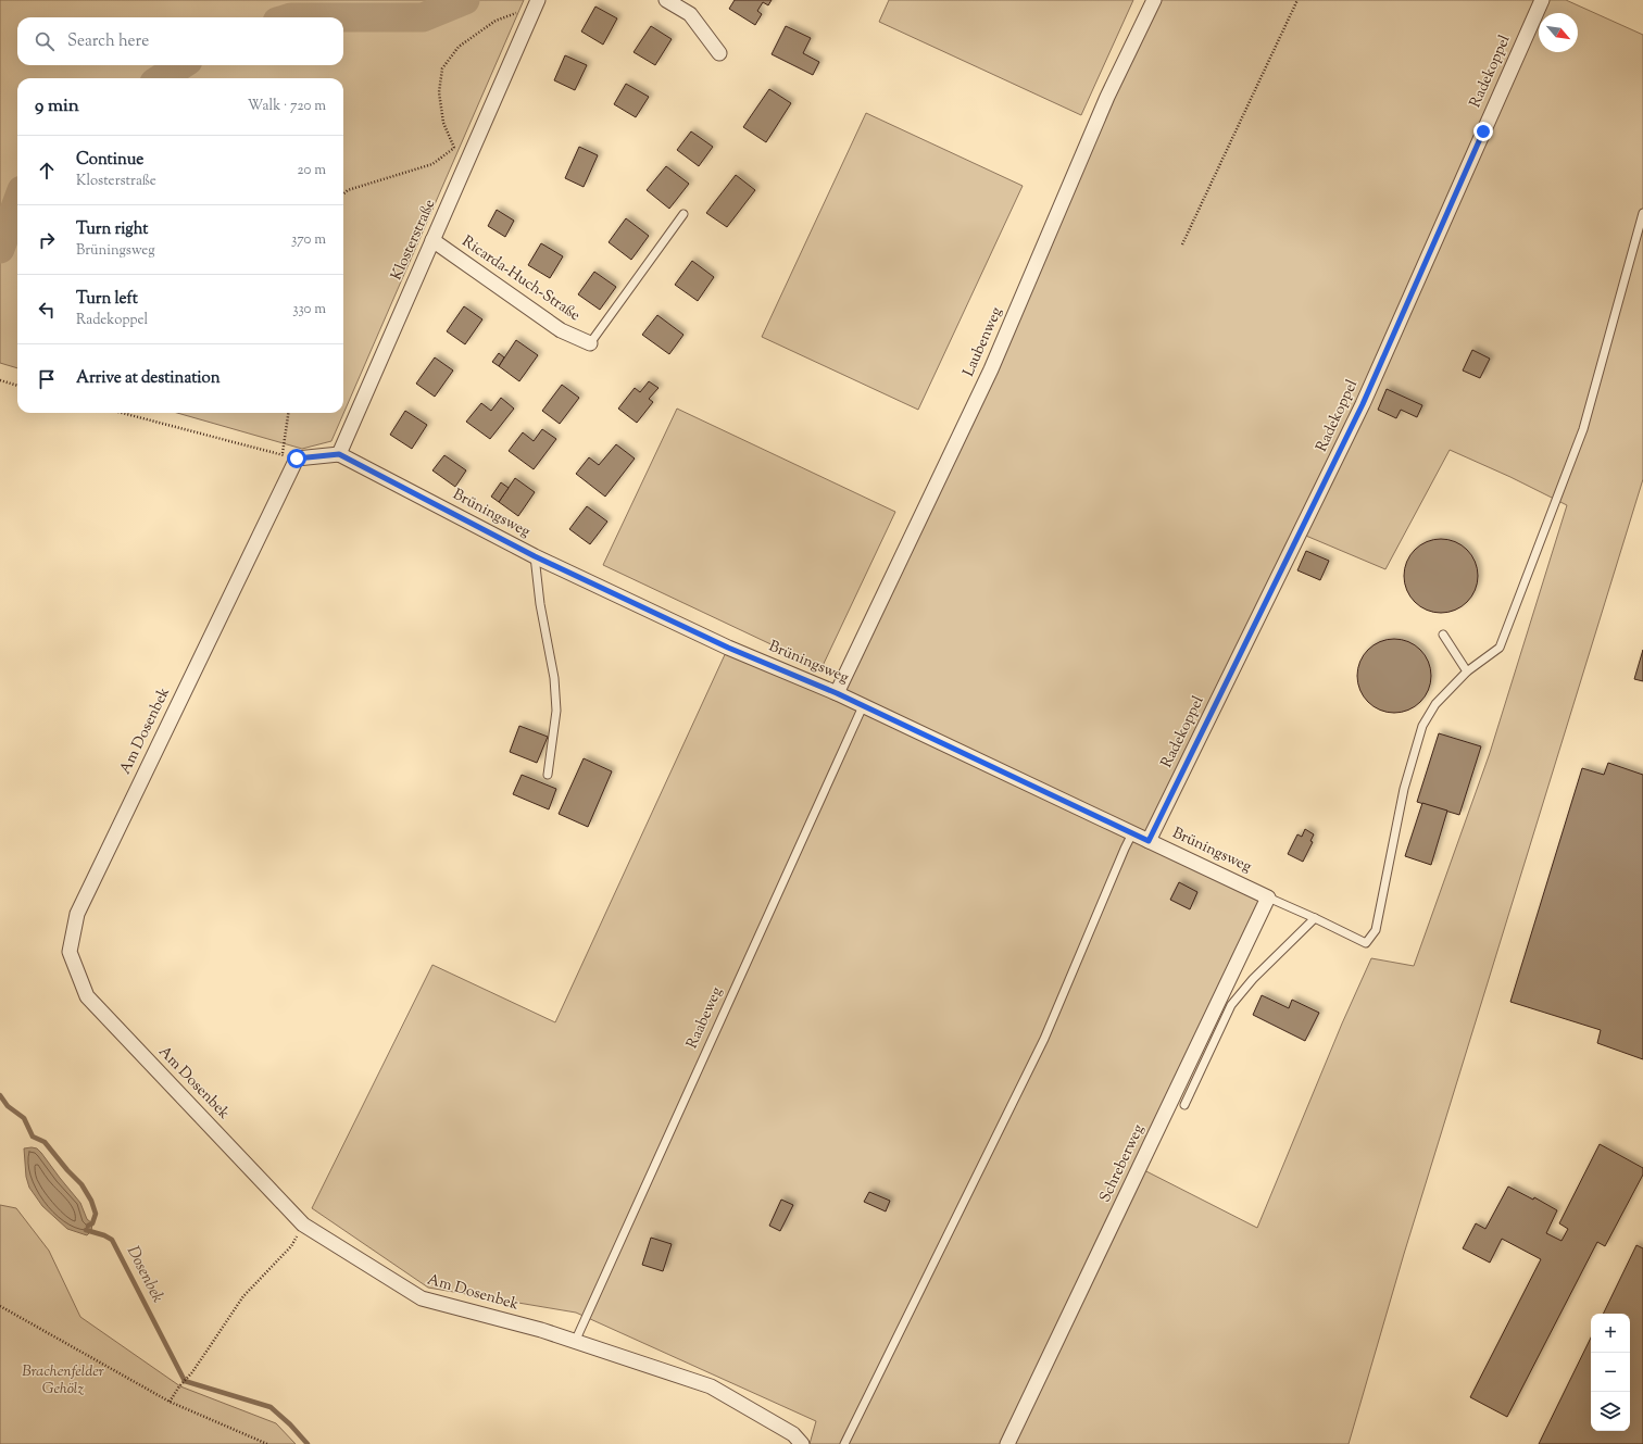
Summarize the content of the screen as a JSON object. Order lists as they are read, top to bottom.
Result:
{
  "streets": {
    "street": [
      "Radekoppel",
      "Klosterstraße",
      "Ricarda-Huch-Straße",
      "Laubenweg",
      "Brüningsweg",
      "Am Dosenbek",
      "Schreberweg"
    ],
    "lane": ["Raabeweg"]
  },
  "crossings": [
    ["Radekoppel", "Brüningsweg"],
    ["Klosterstraße", "Ricarda-Huch-Straße"],
    ["Klosterstraße", "Brüningsweg"],
    ["Laubenweg", "Brüningsweg"],
    ["Brüningsweg", "Raabeweg"],
    ["Brüningsweg", "Schreberweg"],
    ["Am Dosenbek", "Raabeweg"]
  ],
  "water": ["Dosenbek"],
  "parks": ["Brachenfelder Gehölz"],
  "north": "bottom right",
  "page": {
    "search": "Search here",
    "heading": ["9 min", "Walk · 720 m"],
    "list": [
      ["Continue", "Klosterstraße", "20 m"],
      ["Turn right", "Brüningsweg", "370 m"],
      ["Turn left", "Radekoppel", "330 m"],
      "Arrive at destination"
    ],
    "map_buttons": ["+", "−"]
  }
}
